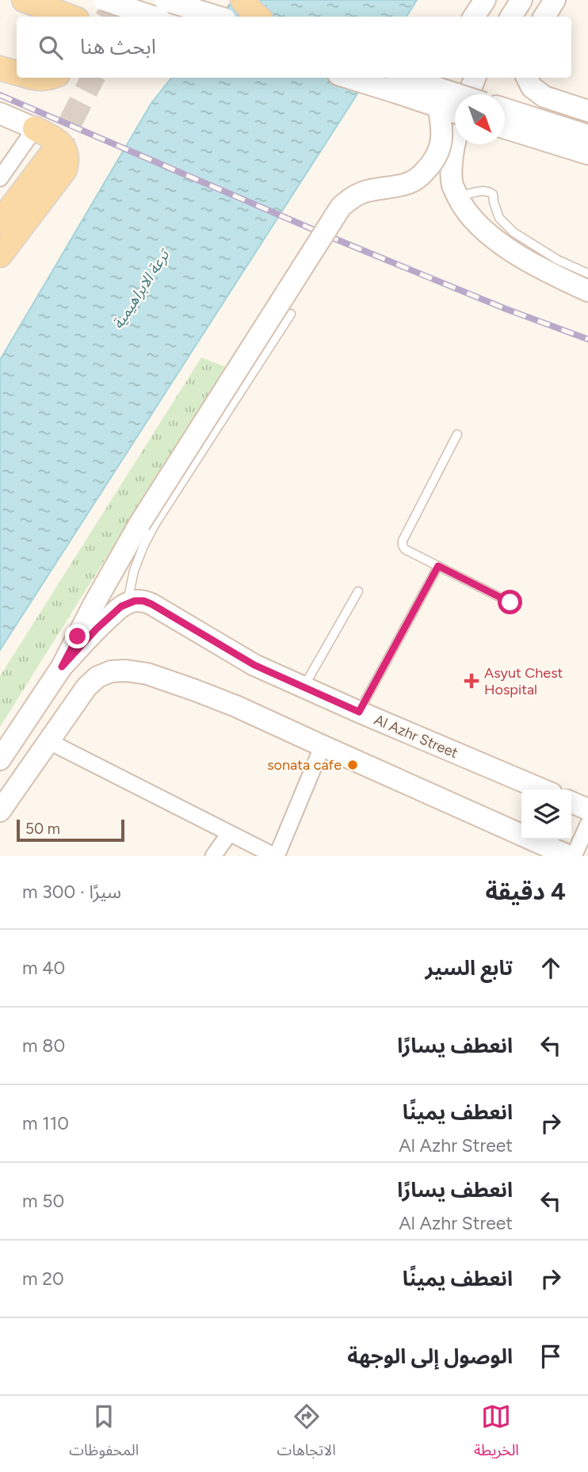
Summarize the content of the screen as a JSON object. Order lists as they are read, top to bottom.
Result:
{
  "streets": {
    "main road": ["Al Azhr Street"]
  },
  "water": ["ترعة الابراهيمية"],
  "places": {
    "health": ["Asyut Chest Hospital"],
    "other": ["sonata cafe"]
  },
  "scale_bar": "50 m",
  "north": "bottom right",
  "page": {
    "search": "ابحث هنا",
    "scale": "50 m",
    "heading": ["4 دقيقة", "سيرًا · 300 m"],
    "list": [
      ["تابع السير", "40 m"],
      ["انعطف يسارًا", "80 m"],
      ["انعطف يمينًا", "Al Azhr Street", "110 m"],
      ["انعطف يسارًا", "Al Azhr Street", "50 m"],
      ["انعطف يمينًا", "20 m"],
      "الوصول إلى الوجهة"
    ],
    "nav": ["الخريطة", "الاتجاهات", "المحفوظات"]
  }
}
